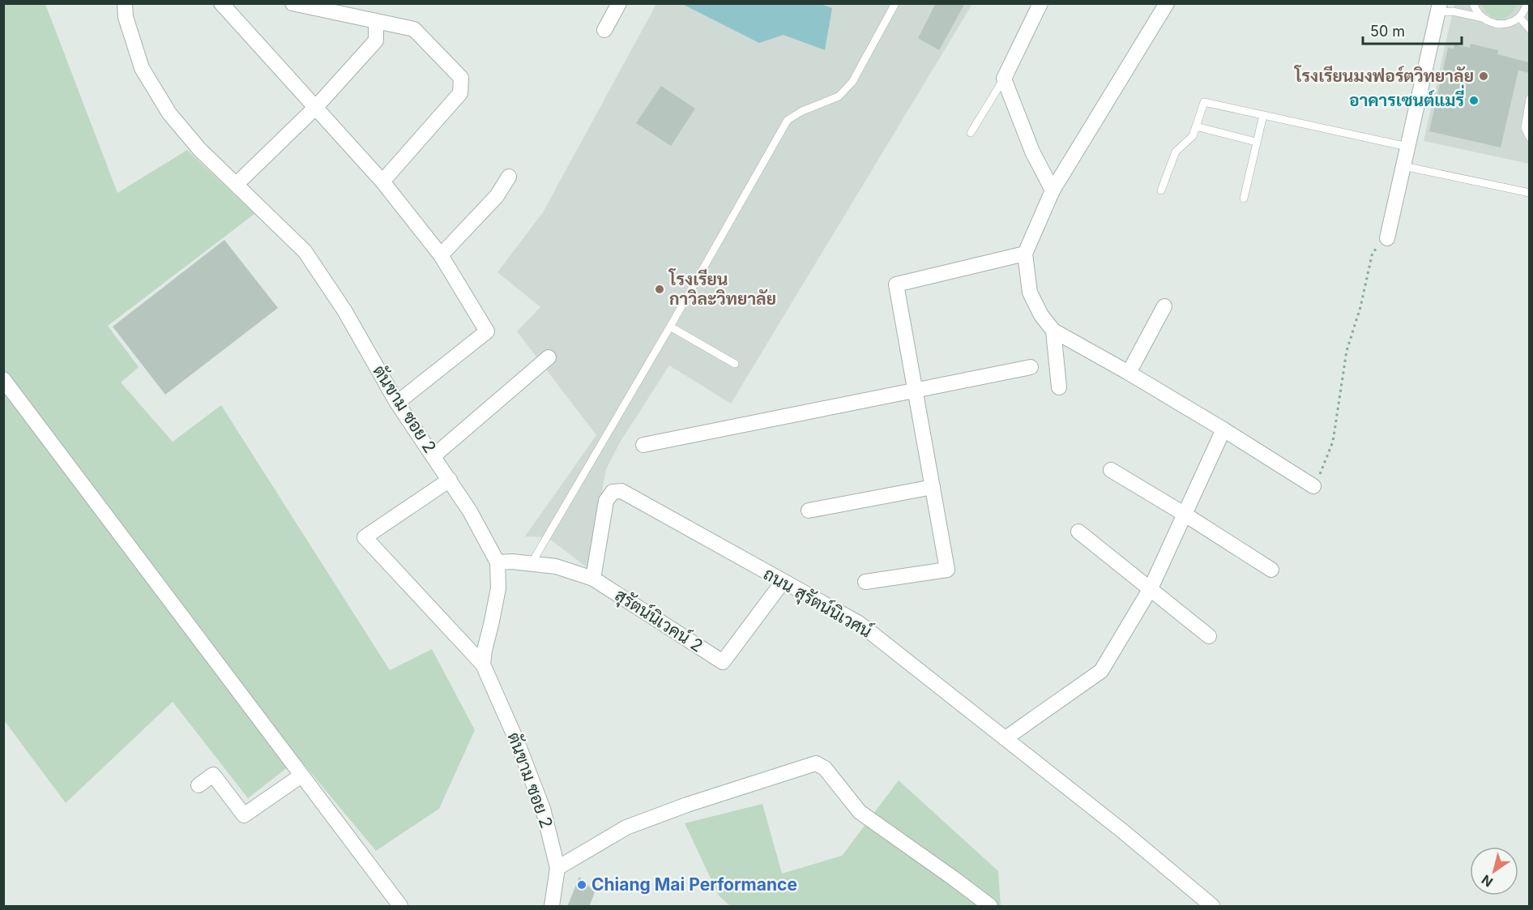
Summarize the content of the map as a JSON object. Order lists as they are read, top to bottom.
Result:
{
  "streets": {
    "street": ["ตันขาม ซอย 2", "ถนน สุรัตน์นิเวศน์", "สุรัตน์นิเวคน์ 2"]
  },
  "crossings": [
    ["ตันขาม ซอย 2", "สุรัตน์นิเวคน์ 2"],
    ["ถนน สุรัตน์นิเวศน์", "สุรัตน์นิเวคน์ 2"]
  ],
  "places": [
    "โรงเรียนมงฟอร์ตวิทยาลัย",
    "อาคารเซนต์แมรี่",
    "โรงเรียน กาวิละวิทยาลัย",
    "Chiang Mai Performance"
  ],
  "scale_bar": "50 m",
  "north": "bottom left"
}
